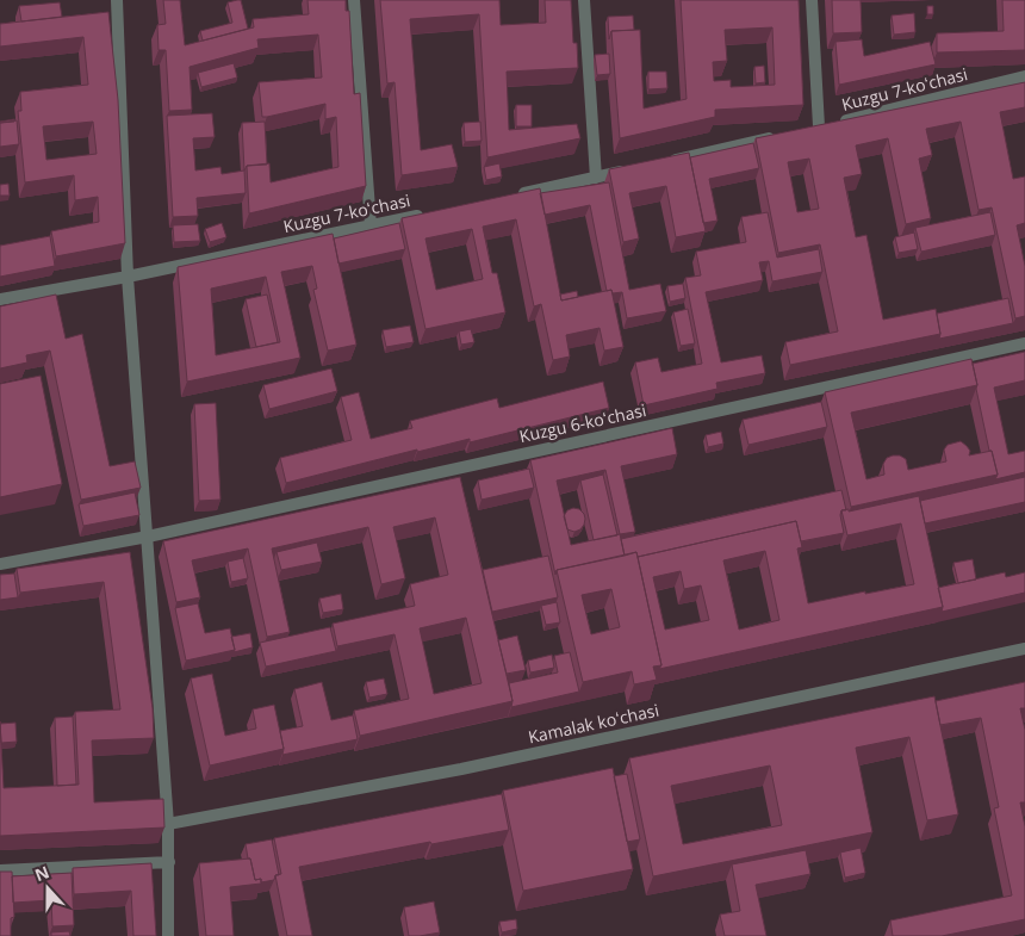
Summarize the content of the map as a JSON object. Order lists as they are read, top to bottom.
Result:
{
  "streets": {
    "street": ["Kuzgu 7-koʻchasi", "Kuzgu 6-koʻchasi", "Kamalak koʻchasi"]
  },
  "north": "top"
}
